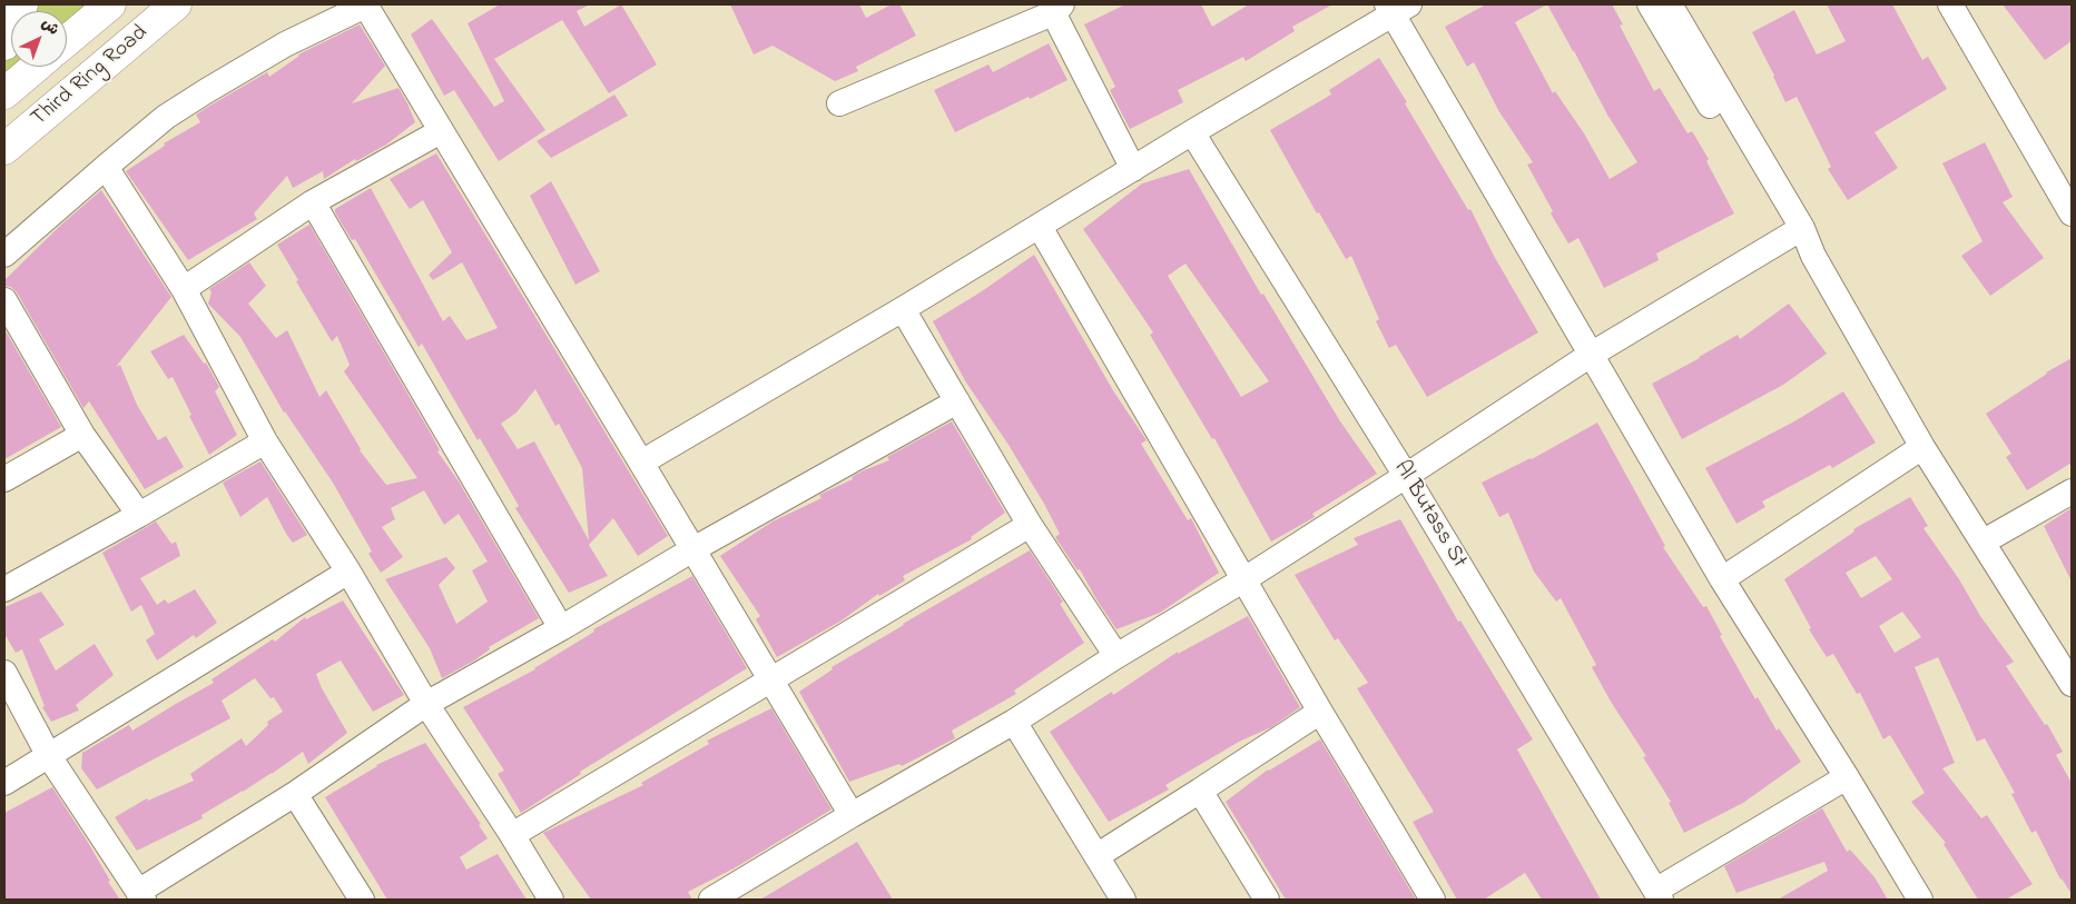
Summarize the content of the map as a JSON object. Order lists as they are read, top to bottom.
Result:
{
  "streets": {
    "highway": ["Third Ring Road"],
    "street": ["Al Butass St"]
  },
  "north": "top right"
}
